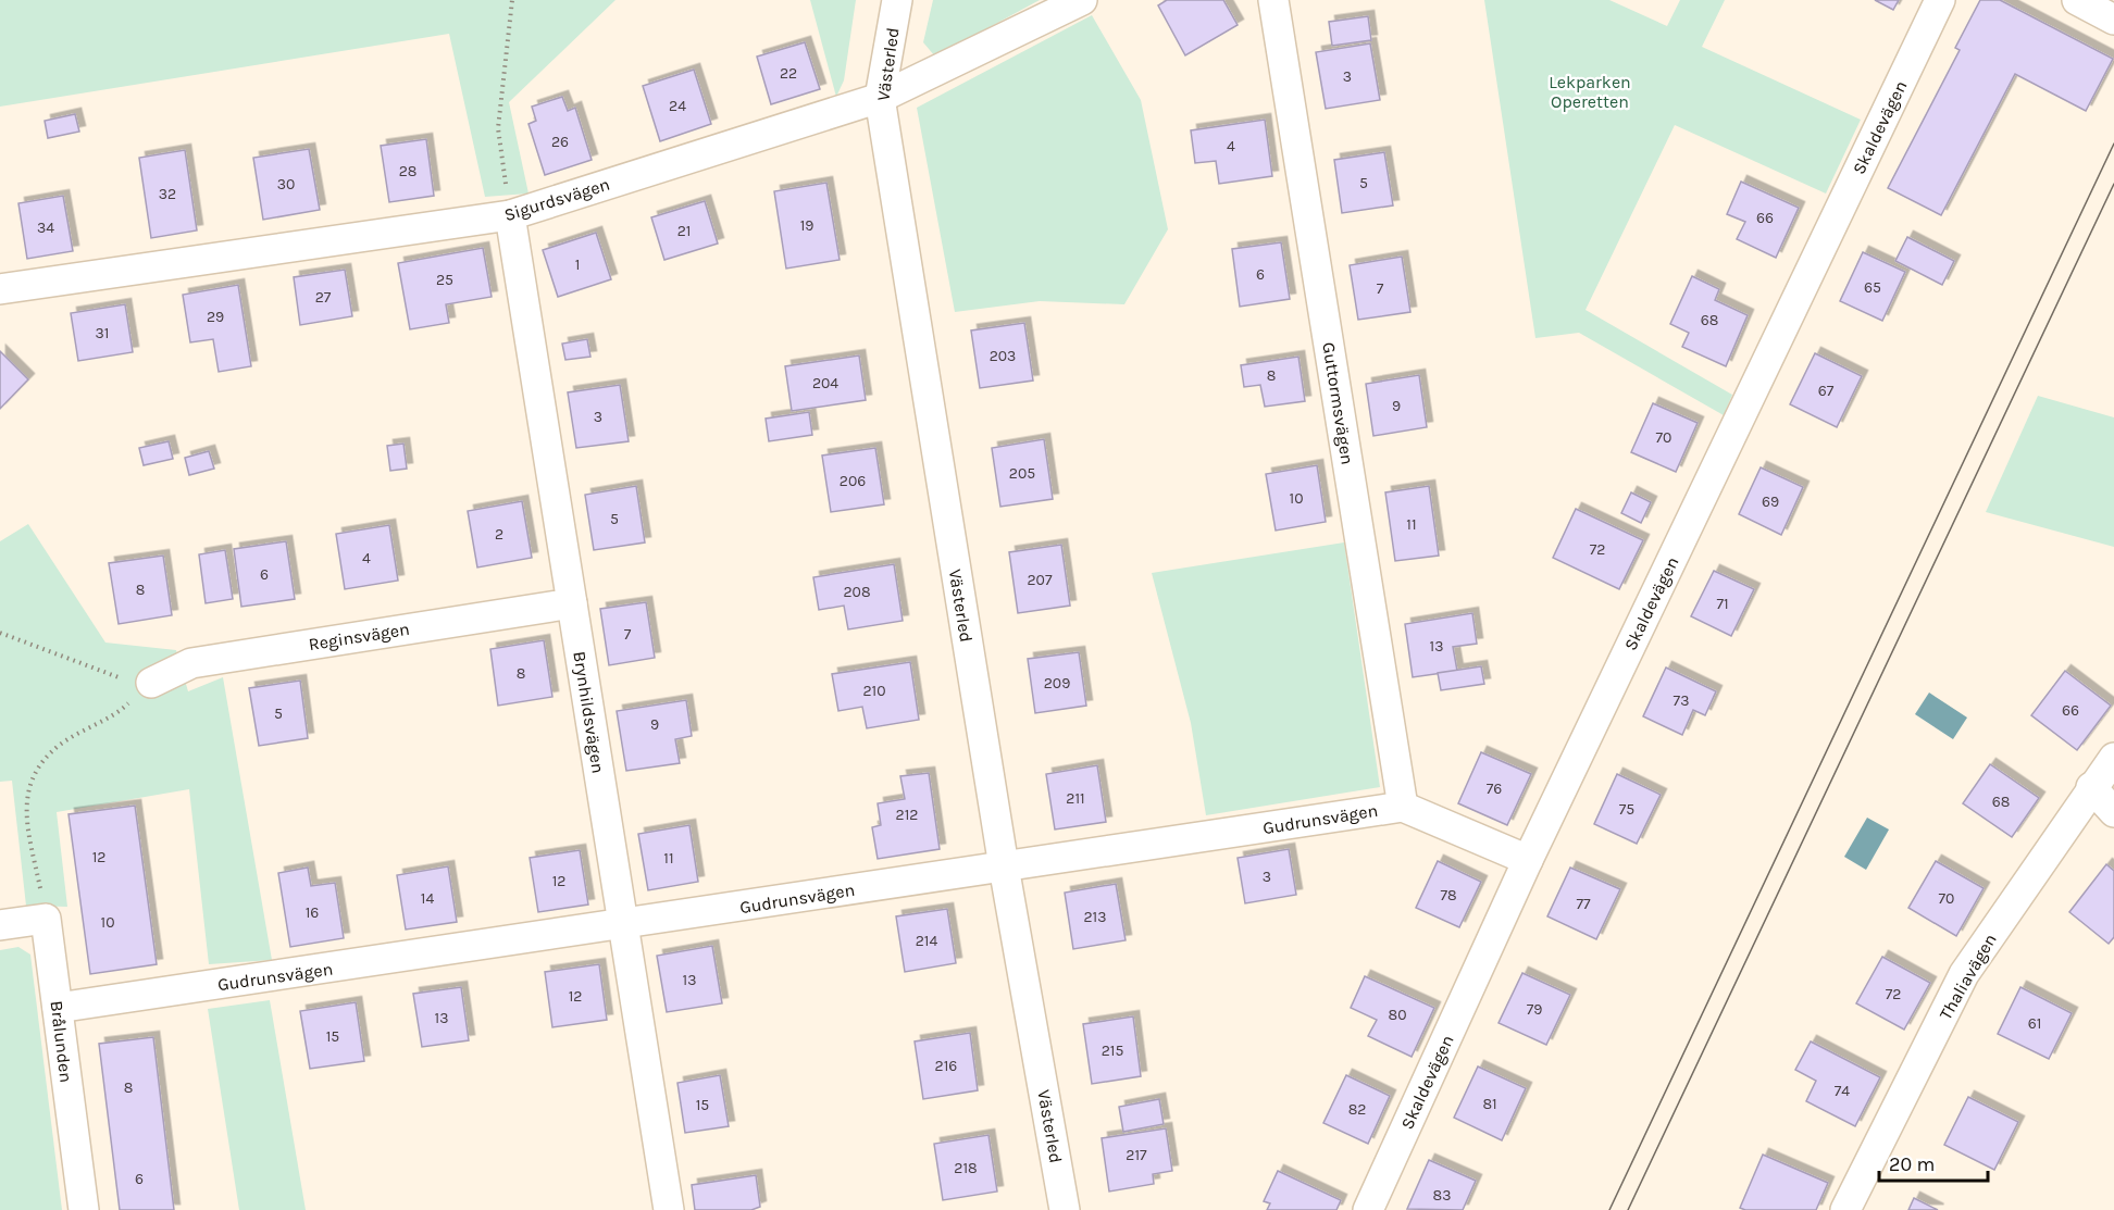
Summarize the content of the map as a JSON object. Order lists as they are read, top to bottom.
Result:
{
  "streets": {
    "street": [
      "Västerled",
      "Skaldevägen",
      "Sigurdsvägen",
      "Guttormsvägen",
      "Reginsvägen",
      "Brynhildsvägen",
      "Gudrunsvägen",
      "Thaliavägen",
      "Brålunden"
    ]
  },
  "crossings": [
    ["Västerled", "Sigurdsvägen"],
    ["Västerled", "Gudrunsvägen"],
    ["Skaldevägen", "Gudrunsvägen"],
    ["Sigurdsvägen", "Brynhildsvägen"],
    ["Guttormsvägen", "Gudrunsvägen"],
    ["Reginsvägen", "Brynhildsvägen"],
    ["Brynhildsvägen", "Gudrunsvägen"],
    ["Gudrunsvägen", "Brålunden"]
  ],
  "parks": ["Lekparken Operetten"],
  "house_numbers": [
    "22",
    "3",
    "24",
    "26",
    "4",
    "28",
    "5",
    "30",
    "32",
    "66",
    "19",
    "34",
    "21",
    "1",
    "6",
    "25",
    "65",
    "7",
    "27",
    "29",
    "68",
    "31",
    "203",
    "8",
    "204",
    "67",
    "9",
    "3",
    "70",
    "205",
    "206",
    "10",
    "69",
    "5",
    "11",
    "2",
    "72",
    "4",
    "6",
    "207",
    "8",
    "208",
    "71",
    "7",
    "13",
    "8",
    "209",
    "210",
    "73",
    "66",
    "5",
    "9",
    "76",
    "211",
    "68",
    "75",
    "212",
    "12",
    "11",
    "3",
    "12",
    "78",
    "14",
    "70",
    "77",
    "16",
    "213",
    "10",
    "214",
    "13",
    "72",
    "12",
    "79",
    "80",
    "13",
    "61",
    "15",
    "215",
    "216",
    "8",
    "74",
    "81",
    "15",
    "82",
    "217",
    "218",
    "6",
    "83"
  ],
  "scale_bar": "20 m"
}
